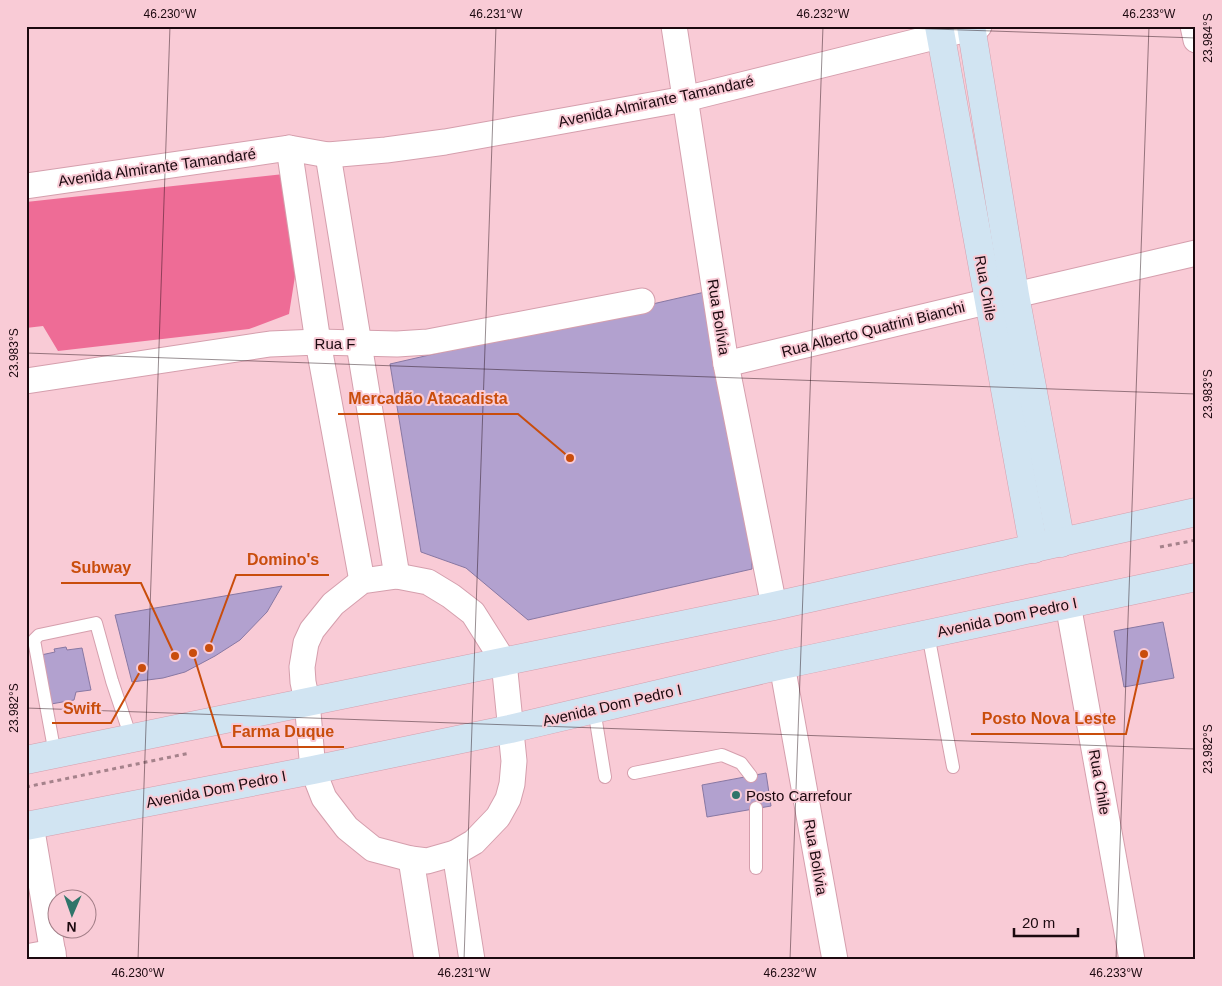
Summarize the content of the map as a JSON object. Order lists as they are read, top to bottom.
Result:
{
  "streets": {
    "main road": ["Rua Chile", "Avenida Dom Pedro I"],
    "street": [
      "Avenida Almirante Tamandaré",
      "Rua Bolívia",
      "Rua Alberto Quatrini Bianchi",
      "Rua F"
    ]
  },
  "crossings": [
    ["Avenida Almirante Tamandaré", "Rua Chile"],
    ["Avenida Almirante Tamandaré", "Rua Bolívia"],
    ["Rua Chile", "Rua Alberto Quatrini Bianchi"],
    ["Rua Chile", "Avenida Dom Pedro I"],
    ["Rua Bolívia", "Rua Alberto Quatrini Bianchi"],
    ["Rua Bolívia", "Avenida Dom Pedro I"]
  ],
  "places": [
    "Mercadão Atacadista",
    "Domino's",
    "Farma Duque",
    "Posto Nova Leste",
    "Subway",
    "Swift",
    "Posto Carrefour"
  ],
  "scale_bar": "20 m",
  "north": "bottom",
  "coordinates": [
    "46.230°W",
    "46.231°W",
    "46.232°W",
    "46.233°W",
    "23.984°S",
    "23.983°S",
    "23.982°S"
  ]
}
